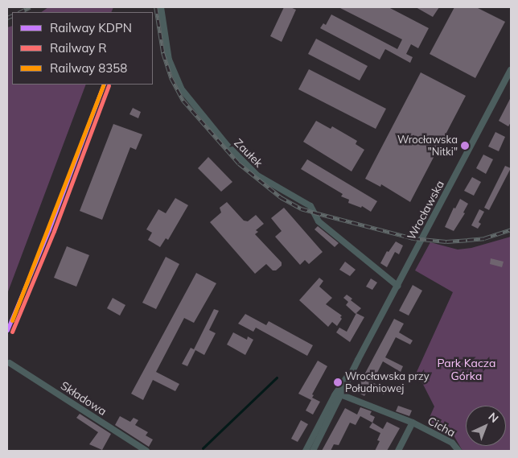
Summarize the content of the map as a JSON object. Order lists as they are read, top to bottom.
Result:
{
  "streets": {
    "street": [
      "Zaułek",
      "Wrocławska",
      "Składowa",
      "Cicha"
    ]
  },
  "crossings": [
    ["Zaułek", "Wrocławska"],
    ["Wrocławska", "Cicha"]
  ],
  "parks": ["Park Kacza Górka"],
  "places": ["Wrocławska \"Nitki\"", "Wrocławska przy Południowej"],
  "lines": ["rail line KDPN", "rail line R", "rail line 8358"],
  "legend": ["Railway KDPN", "Railway R", "Railway 8358"],
  "north": "top right"
}
